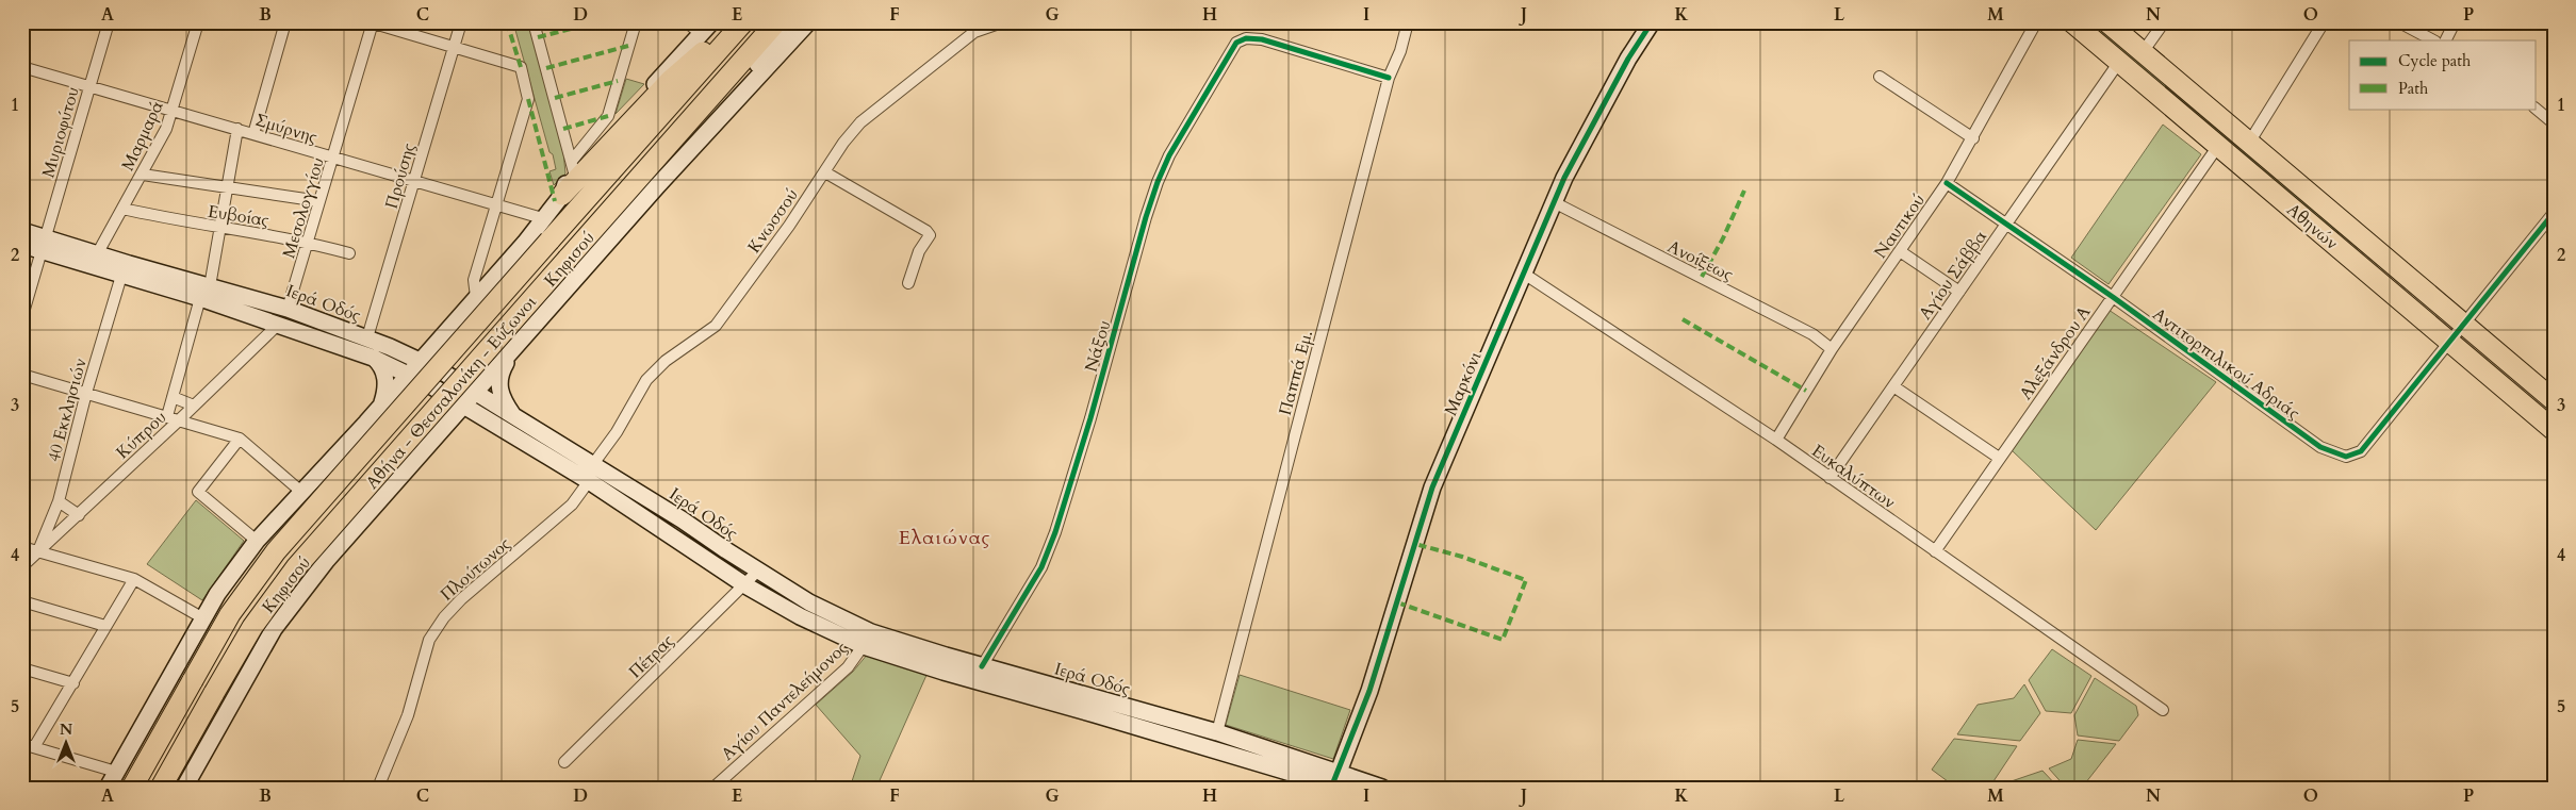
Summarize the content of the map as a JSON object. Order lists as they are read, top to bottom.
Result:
{
  "streets": {
    "highway": ["Αθηνών", "Αθήνα - Θεσσαλονίκη - Εύζωνοι"],
    "main road": ["Κηφισού", "Ιερά Οδός", "Μαρκόνι"],
    "street": [
      "Σμύρνης",
      "Μυριοφύτου",
      "Μαρμαρά",
      "Προύσης",
      "Μεσολογγίου",
      "Ευβοίας",
      "Κνωσσού",
      "Ναυτικού",
      "Ανοίξεως",
      "Αγίου Σάββα",
      "Νάξου",
      "Αλεξάνδρου Α",
      "Αντιτορπιλικού Αδριάς",
      "Παππά Εμ.",
      "40 Εκκλησιών",
      "Κύπρου",
      "Ευκαλύπτων",
      "Πλούτωνος",
      "Πέτρας",
      "Αγίου Παντελεήμονος"
    ]
  },
  "crossings": [
    ["Σμύρνης", "Μυριοφύτου"],
    ["Σμύρνης", "Μαρμαρά"],
    ["Σμύρνης", "Προύσης"],
    ["Σμύρνης", "Μεσολογγίου"],
    ["Μυριοφύτου", "Ιερά Οδός"],
    ["Μαρμαρά", "Ευβοίας"],
    ["Μαρμαρά", "Ιερά Οδός"],
    ["Προύσης", "Ιερά Οδός"],
    ["Μεσολογγίου", "Ευβοίας"],
    ["Μεσολογγίου", "Ιερά Οδός"],
    ["Κνωσσού", "Ιερά Οδός"],
    ["Ναυτικού", "Ανοίξεως"],
    ["Ναυτικού", "Αντιτορπιλικού Αδριάς"],
    ["Ναυτικού", "Ευκαλύπτων"],
    ["Αθηνών", "Αγίου Σάββα"],
    ["Αθηνών", "Αλεξάνδρου Α"],
    ["Αθηνών", "Αντιτορπιλικού Αδριάς"],
    ["Κηφισού", "Ιερά Οδός"],
    ["Ανοίξεως", "Μαρκόνι"],
    ["Αγίου Σάββα", "Αντιτορπιλικού Αδριάς"],
    ["Αγίου Σάββα", "Ευκαλύπτων"],
    ["Ιερά Οδός", "Νάξου"],
    ["Ιερά Οδός", "Παππά Εμ."],
    ["Ιερά Οδός", "Μαρκόνι"],
    ["Ιερά Οδός", "40 Εκκλησιών"],
    ["Ιερά Οδός", "Κύπρου"],
    ["Ιερά Οδός", "Πλούτωνος"],
    ["Ιερά Οδός", "Πέτρας"],
    ["Ιερά Οδός", "Αγίου Παντελεήμονος"],
    ["Νάξου", "Παππά Εμ."],
    ["Αλεξάνδρου Α", "Αντιτορπιλικού Αδριάς"],
    ["Αλεξάνδρου Α", "Ευκαλύπτων"],
    ["Μαρκόνι", "Ευκαλύπτων"],
    ["40 Εκκλησιών", "Κύπρου"]
  ],
  "districts": ["Ελαιώνας"],
  "legend": ["Cycle path", "Path"],
  "north": "top",
  "grid": {
    "columns": [
      "A",
      "B",
      "C",
      "D",
      "E",
      "F",
      "G",
      "H",
      "I",
      "J",
      "K",
      "L",
      "M",
      "N",
      "O",
      "P"
    ],
    "rows": [
      "1",
      "2",
      "3",
      "4",
      "5"
    ]
  }
}
